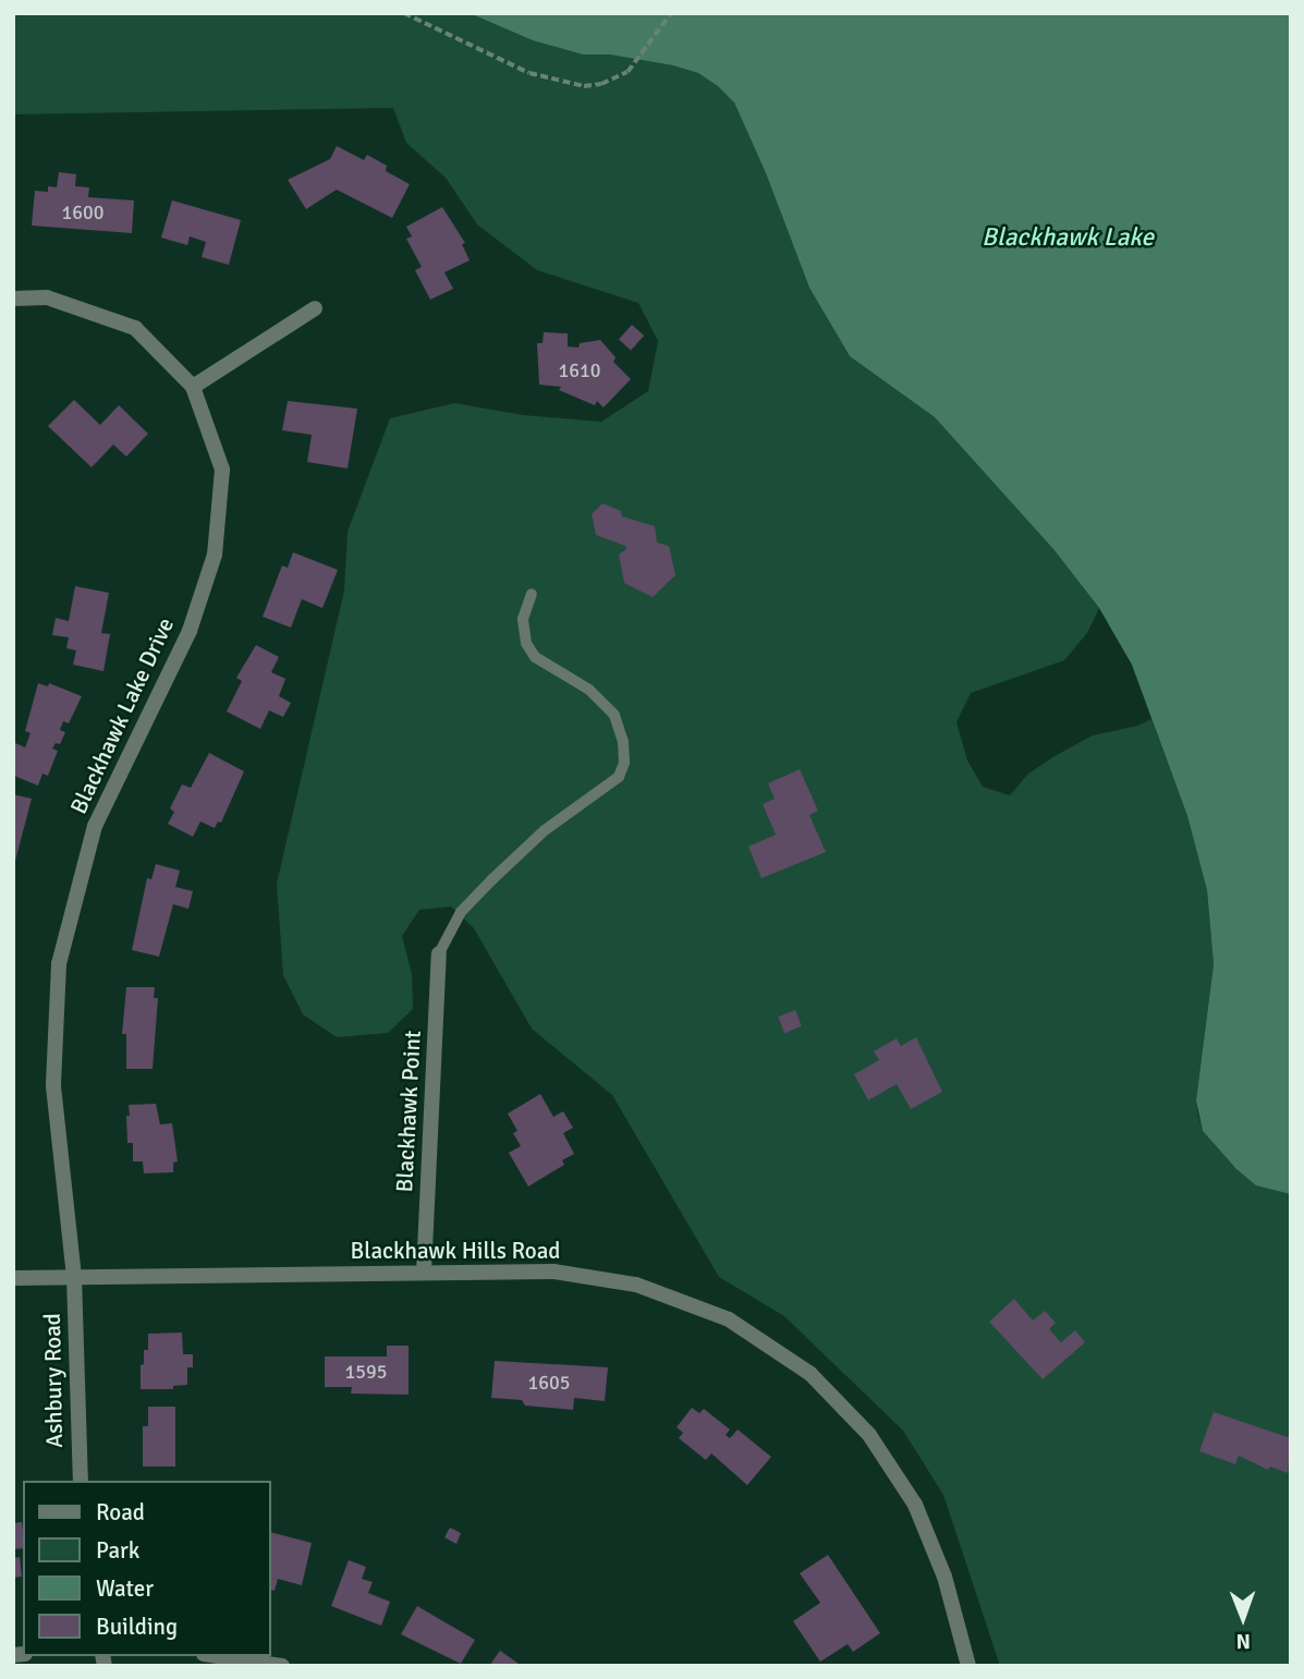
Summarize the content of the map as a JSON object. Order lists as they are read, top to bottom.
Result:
{
  "streets": {
    "street": [
      "Blackhawk Lake Drive",
      "Blackhawk Point",
      "Blackhawk Hills Road",
      "Ashbury Road"
    ]
  },
  "crossings": [
    ["Blackhawk Lake Drive", "Blackhawk Hills Road"],
    ["Blackhawk Lake Drive", "Ashbury Road"],
    ["Blackhawk Point", "Blackhawk Hills Road"],
    ["Blackhawk Hills Road", "Ashbury Road"]
  ],
  "water": ["Blackhawk Lake"],
  "house_numbers": [
    "1600",
    "1610",
    "1595",
    "1605"
  ],
  "legend": [
    "Road",
    "Park",
    "Water",
    "Building"
  ],
  "north": "bottom"
}
